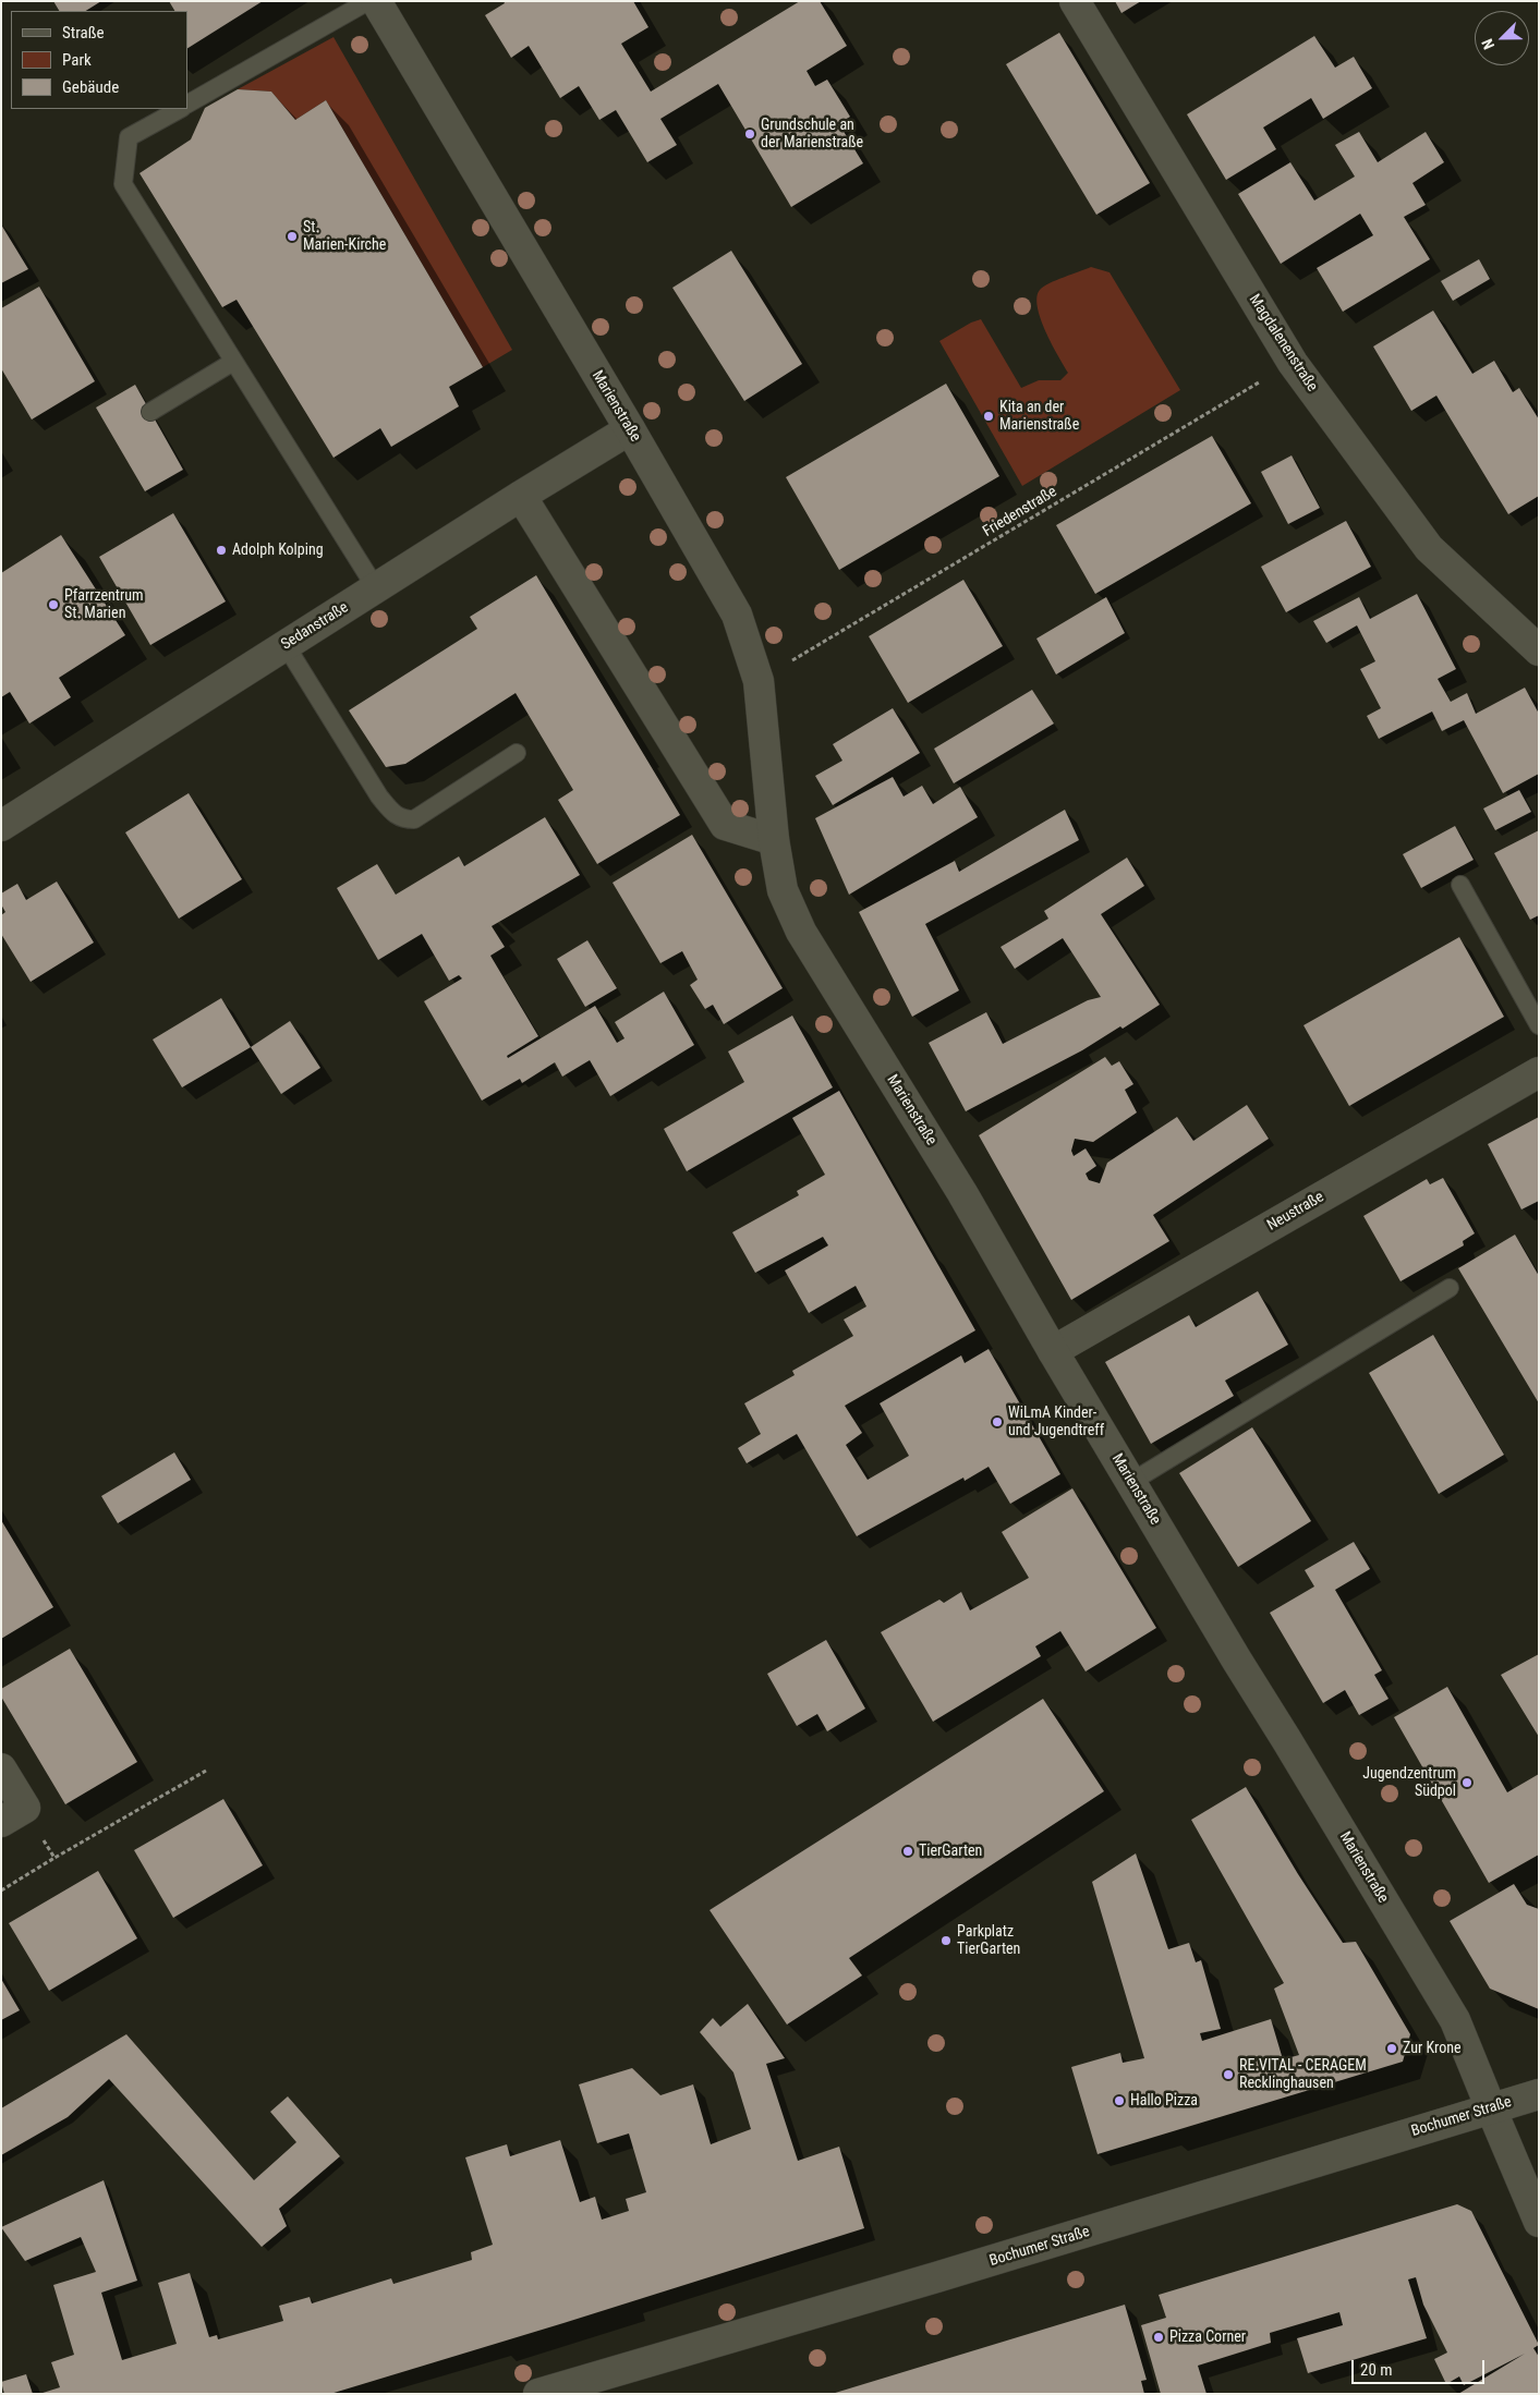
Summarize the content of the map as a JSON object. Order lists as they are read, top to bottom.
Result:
{
  "streets": {
    "street": [
      "Magdalenenstraße",
      "Marienstraße",
      "Sedanstraße",
      "Neustraße",
      "Bochumer Straße"
    ],
    "path": ["Friedenstraße"]
  },
  "crossings": [
    ["Magdalenenstraße", "Friedenstraße"],
    ["Marienstraße", "Friedenstraße"],
    ["Marienstraße", "Sedanstraße"],
    ["Marienstraße", "Neustraße"],
    ["Marienstraße", "Bochumer Straße"]
  ],
  "places": [
    "Grundschule an der Marienstraße",
    "St. Marien-Kirche",
    "Kita an der Marienstraße",
    "Adolph Kolping",
    "Pfarrzentrum St. Marien",
    "WiLmA Kinder- und Jugendtreff",
    "Jugendzentrum Südpol",
    "TierGarten",
    "Parkplatz TierGarten",
    "Zur Krone",
    "RE.VITAL - CERAGEM Recklinghausen",
    "Hallo Pizza",
    "Pizza Corner"
  ],
  "legend": ["Straße", "Park", "Gebäude"],
  "scale_bar": "20 m",
  "north": "bottom left"
}
